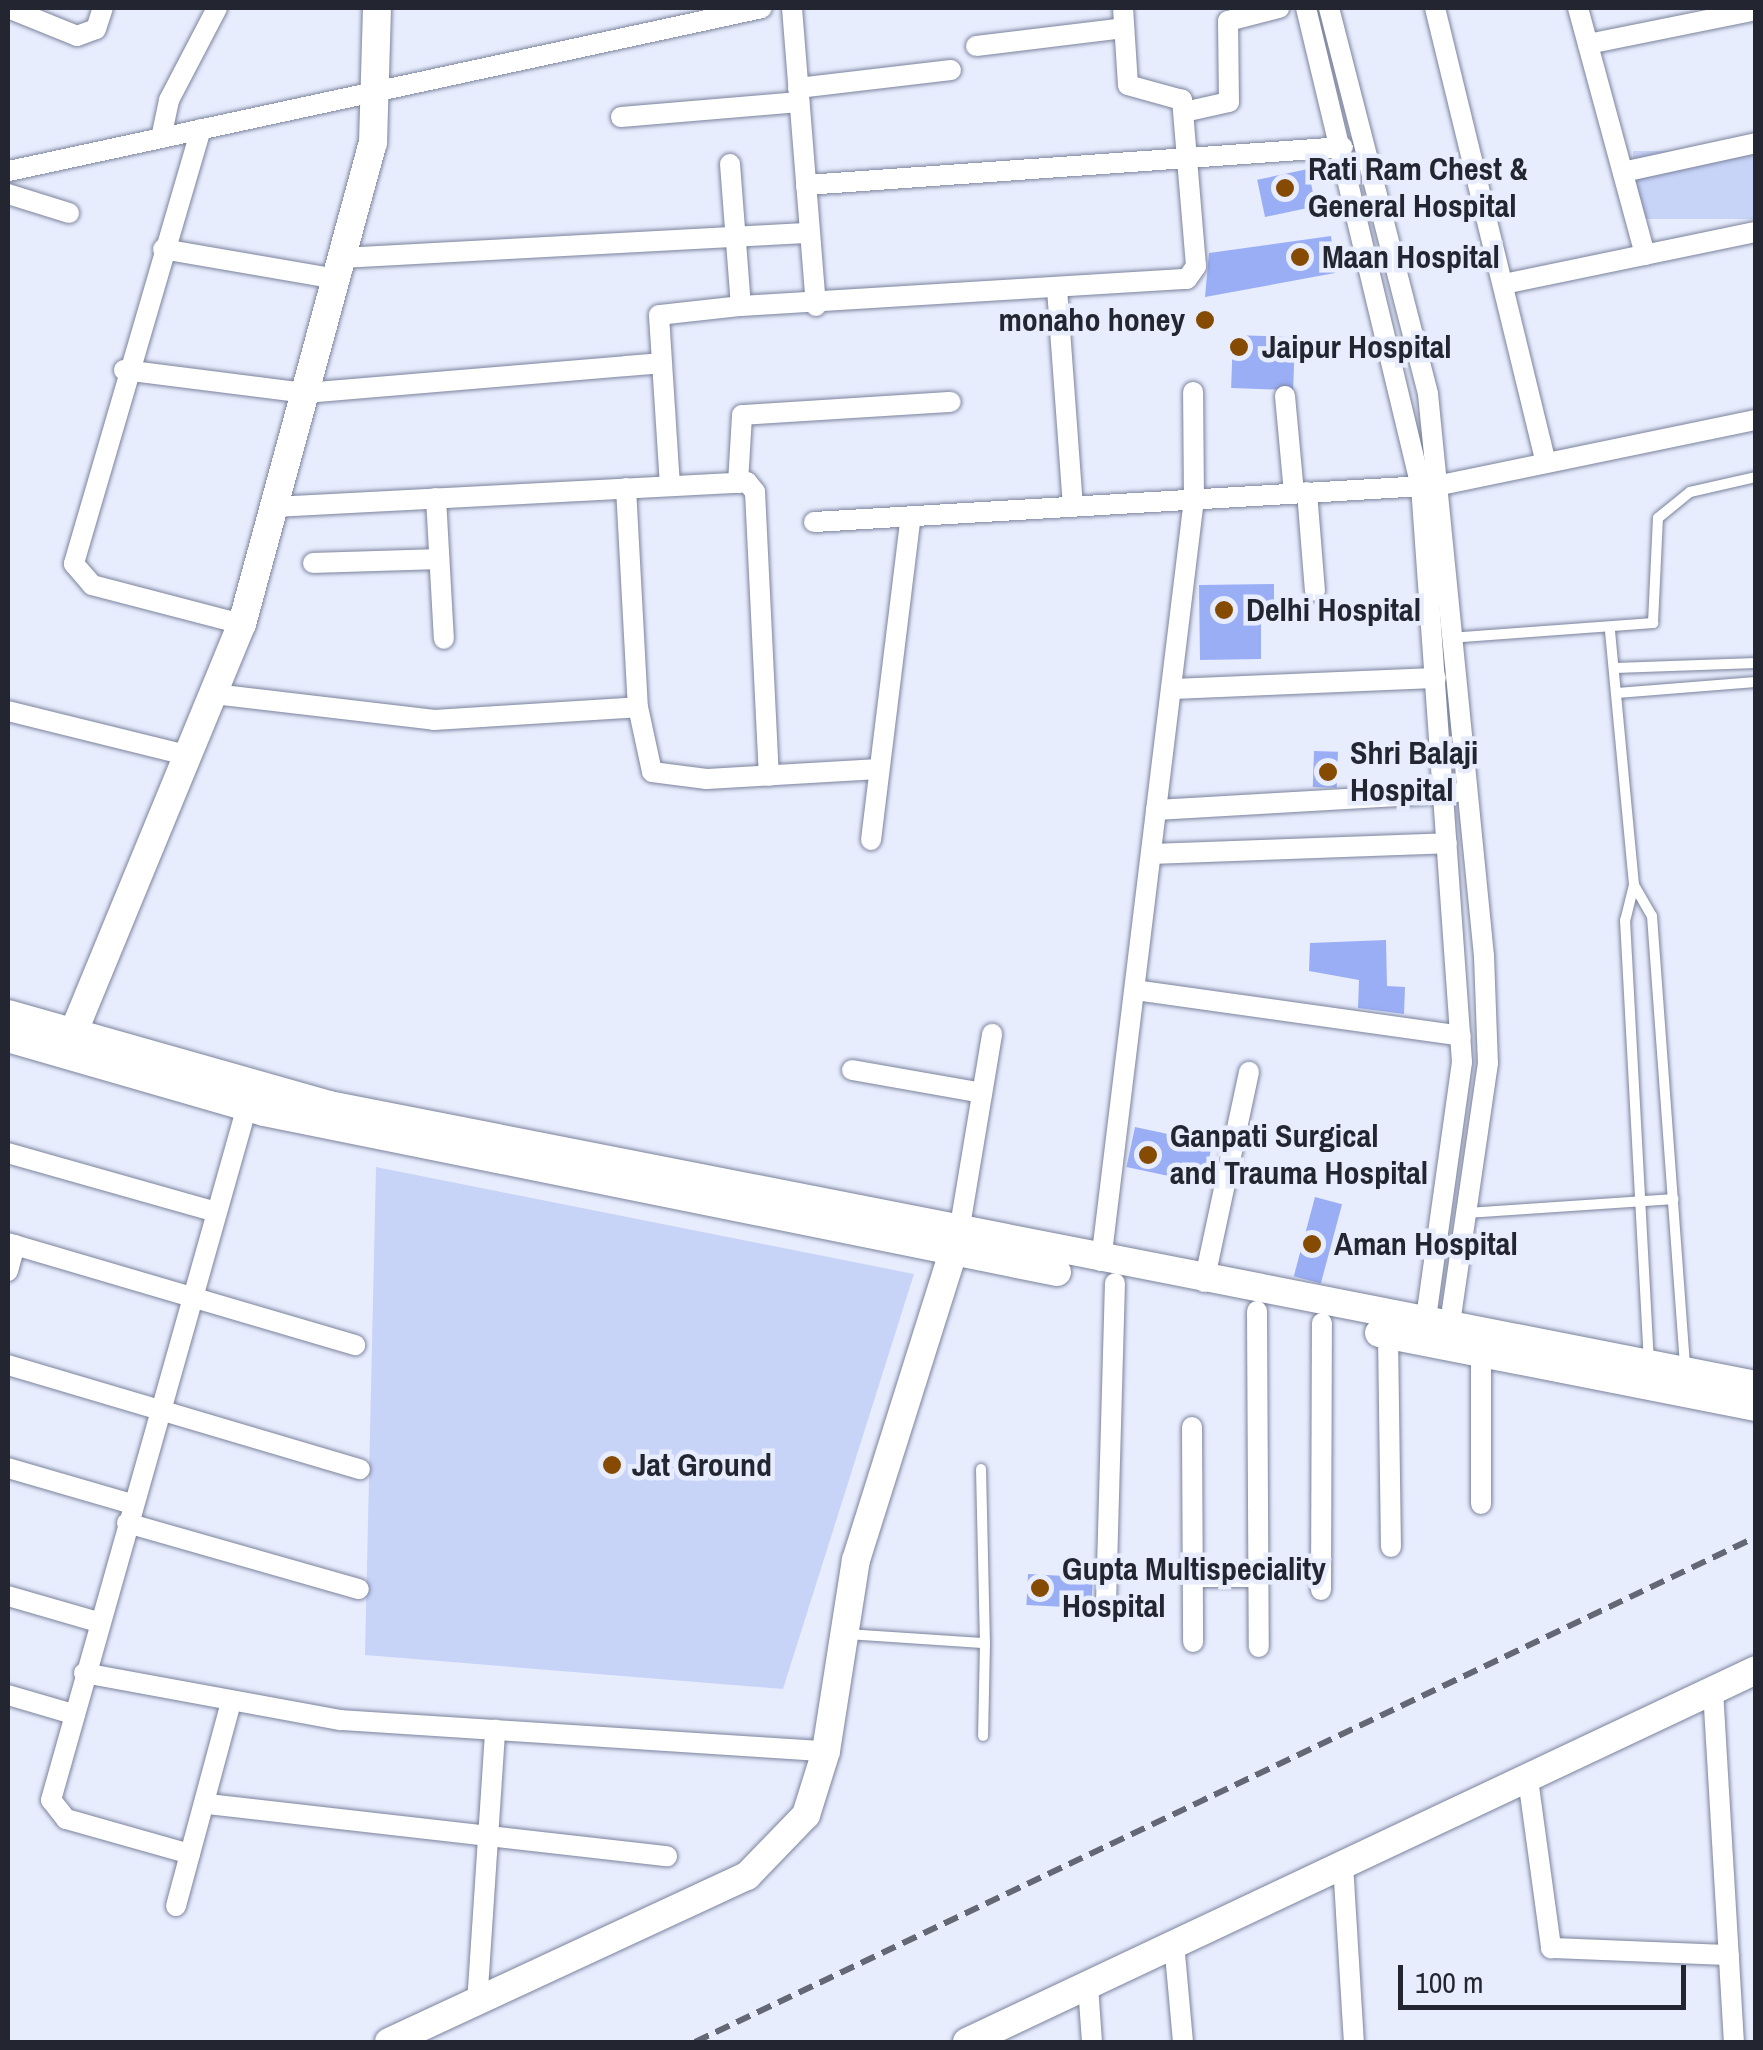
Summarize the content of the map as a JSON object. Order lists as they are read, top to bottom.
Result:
{
  "places": [
    "Rati Ram Chest & General Hospital",
    "Maan Hospital",
    "monaho honey",
    "Jaipur Hospital",
    "Delhi Hospital",
    "Shri Balaji Hospital",
    "Ganpati Surgical and Trauma Hospital",
    "Aman Hospital",
    "Jat Ground",
    "Gupta Multispeciality Hospital"
  ],
  "scale_bar": "100 m"
}
